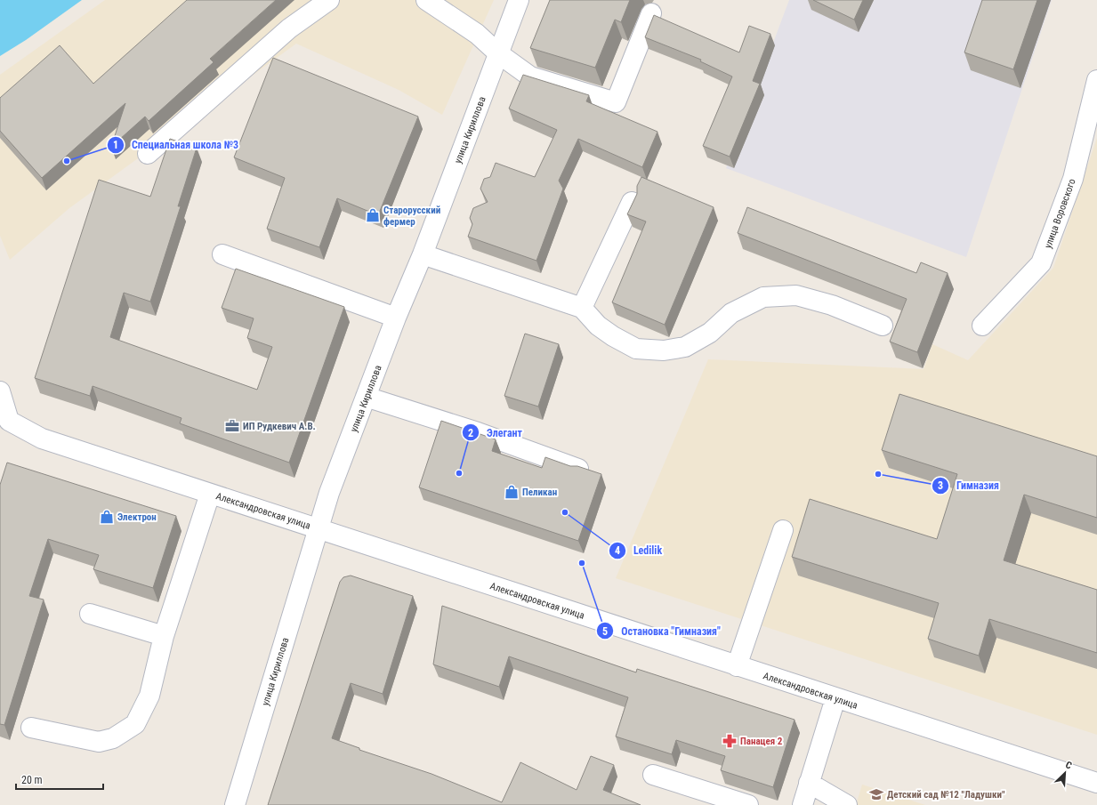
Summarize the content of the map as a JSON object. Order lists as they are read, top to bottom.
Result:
{
  "streets": {
    "street": ["улица Кириллова", "улица Воровского", "Александровская улица"]
  },
  "crossings": [
    ["улица Кириллова", "Александровская улица"]
  ],
  "places": {
    "other": [
      "Специальная школа №3",
      "Элегант",
      "Гимназия",
      "Ledilik",
      "Остановка \"Гимназия\""
    ],
    "shop": ["Старорусский фермер", "Пеликан", "Электрон"],
    "office": ["ИП Рудкевич А.В."],
    "pharmacy": ["Панацея 2"],
    "school or university": ["Детский сад №12 \"Ладушки\""]
  },
  "scale_bar": "20 m",
  "north": "top right"
}
